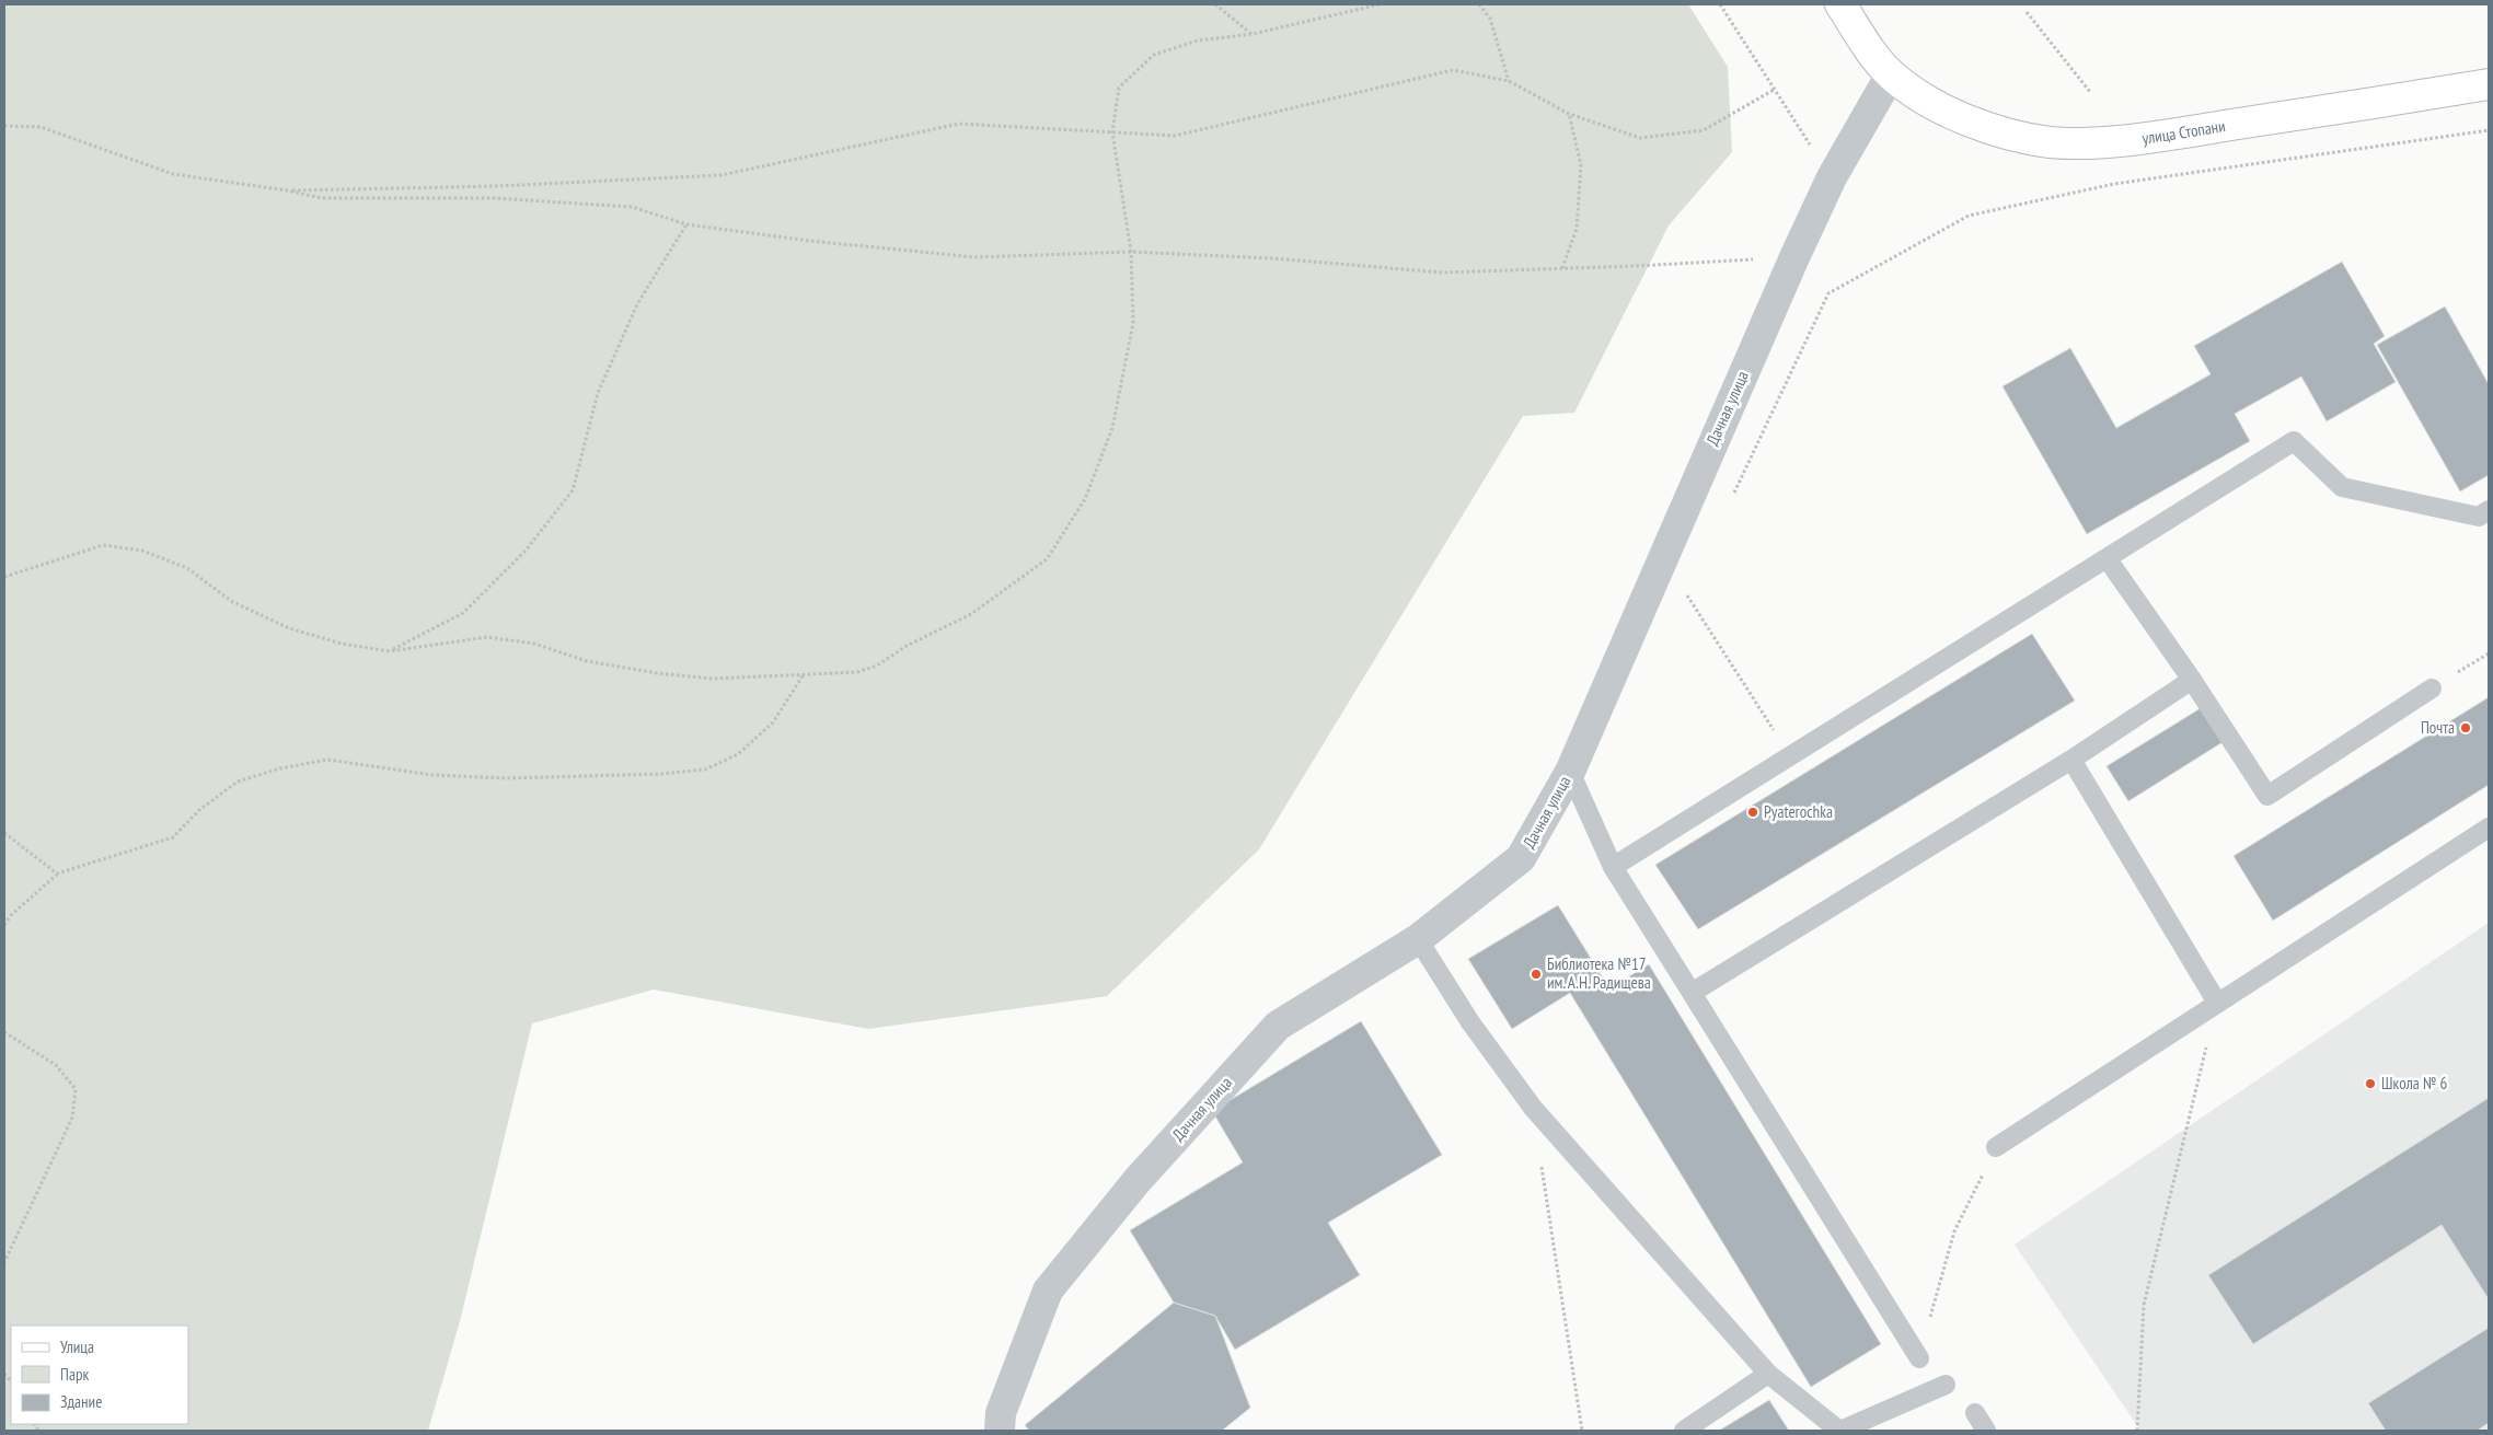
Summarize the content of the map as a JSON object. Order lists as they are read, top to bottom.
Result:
{
  "streets": {
    "main road": ["улица Стопани"],
    "street": ["Дачная улица"]
  },
  "crossings": [
    ["улица Стопани", "Дачная улица"]
  ],
  "places": [
    "Почта",
    "Pyaterochka",
    "Библиотека №17 им. А.Н. Радищева",
    "Школа № 6"
  ],
  "legend": ["Улица", "Парк", "Здание"]
}
